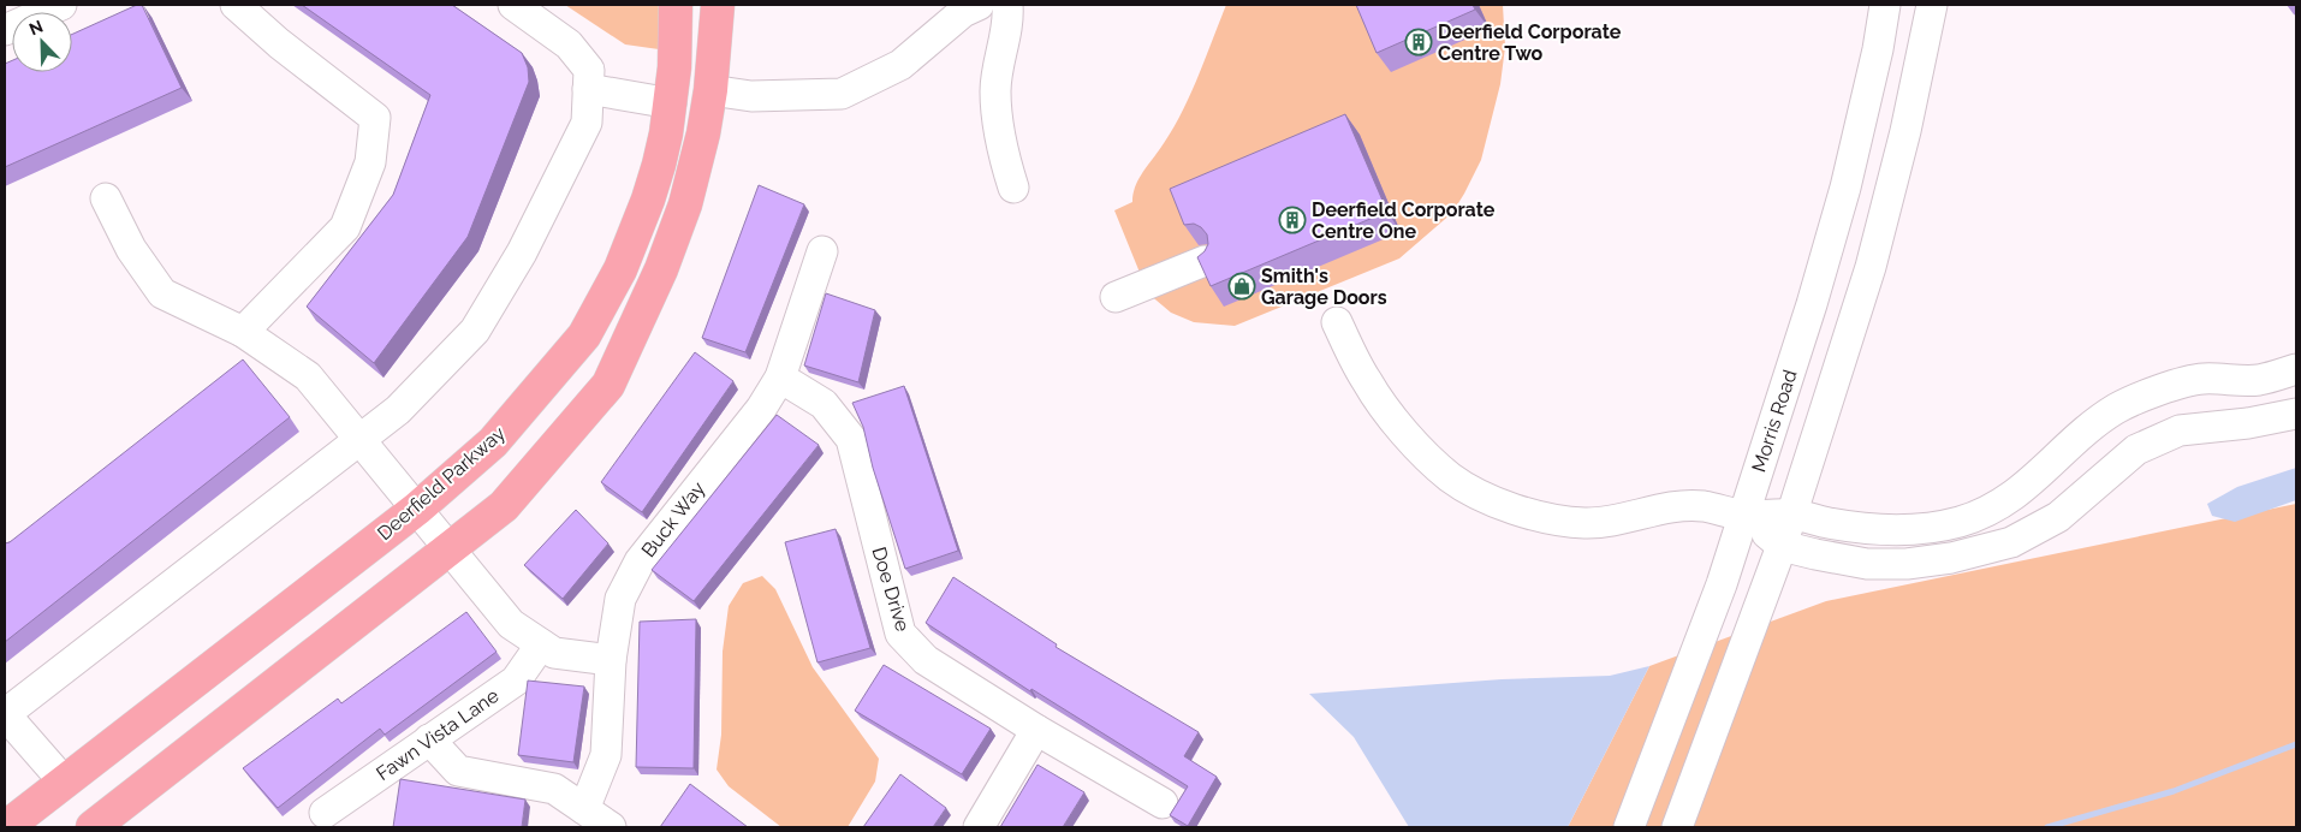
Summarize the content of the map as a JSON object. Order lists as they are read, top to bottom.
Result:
{
  "streets": {
    "main road": ["Deerfield Parkway"],
    "street": [
      "Morris Road",
      "Buck Way",
      "Doe Drive",
      "Fawn Vista Lane"
    ]
  },
  "crossings": [
    ["Buck Way", "Doe Drive"]
  ],
  "places": {
    "building": ["Deerfield Corporate Centre Two", "Deerfield Corporate Centre One"],
    "shop": ["Smith's Garage Doors"]
  },
  "north": "top left"
}
